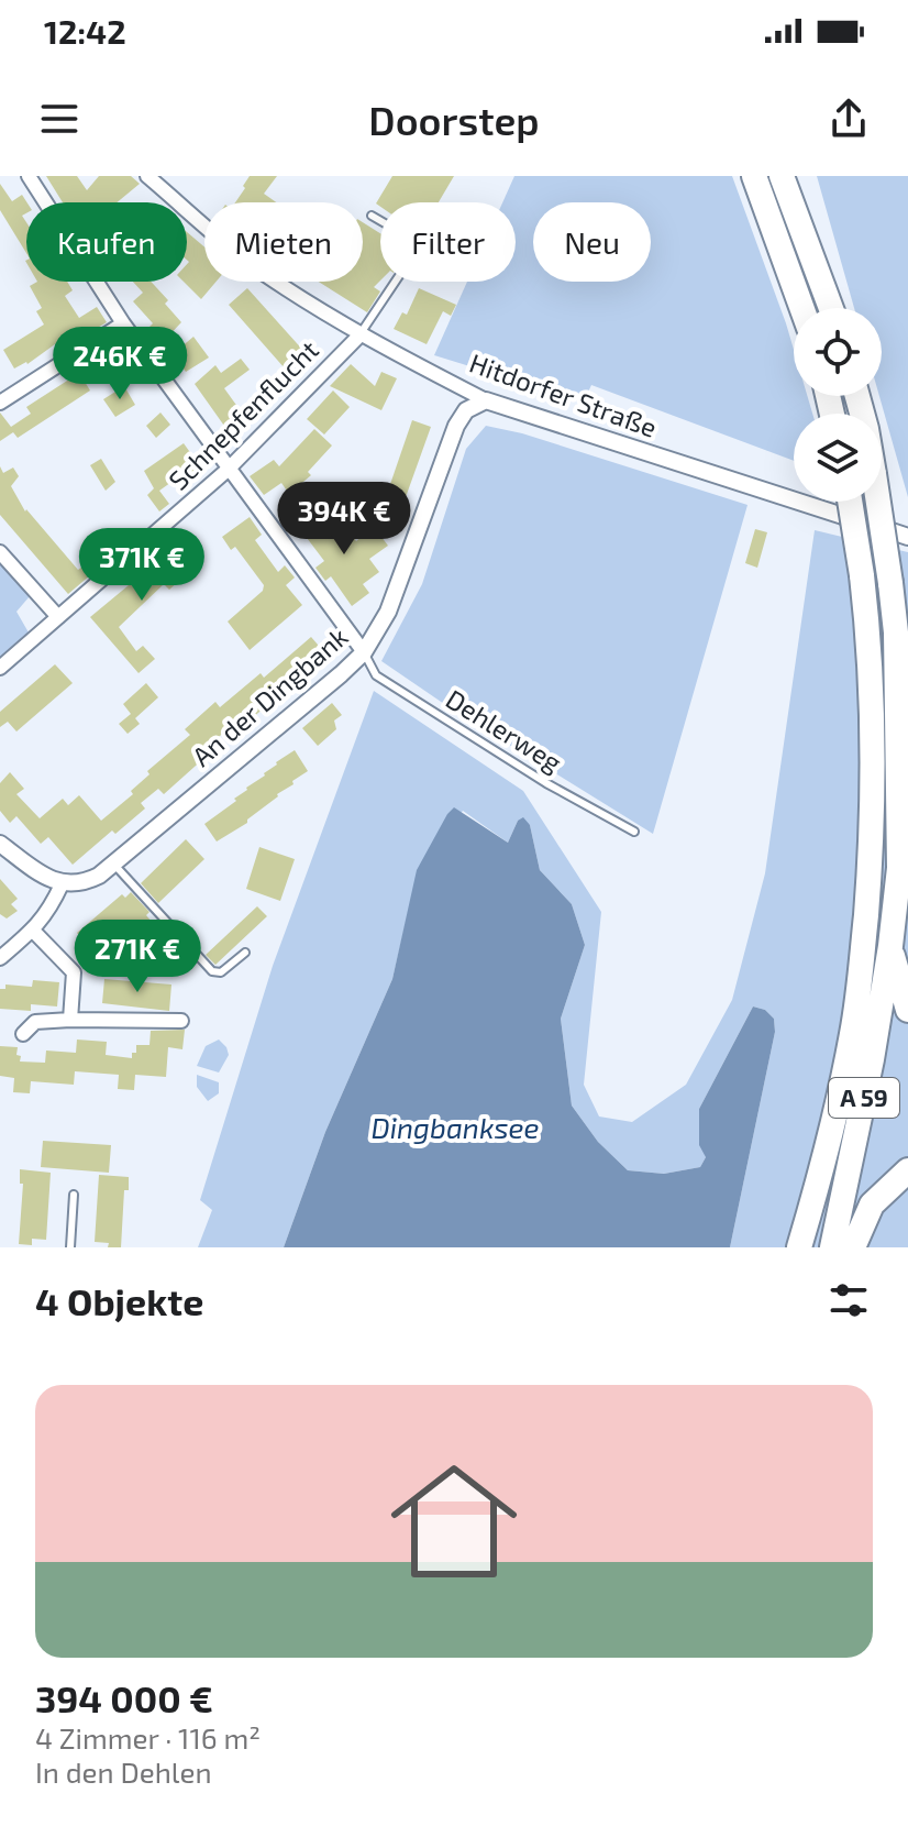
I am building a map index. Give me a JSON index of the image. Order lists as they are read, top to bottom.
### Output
{
  "streets": {
    "highway": ["A 59"],
    "street": ["Hitdorfer Straße", "Schnepfenflucht", "An der Dingbank"],
    "lane": ["Dehlerweg"]
  },
  "crossings": [
    ["Hitdorfer Straße", "Schnepfenflucht"],
    ["Hitdorfer Straße", "An der Dingbank"],
    ["An der Dingbank", "Dehlerweg"]
  ],
  "water": ["Dingbanksee"],
  "page": {
    "status": "12:42",
    "header": "Doorstep",
    "chip": [
      "Kaufen",
      "Mieten",
      "Filter",
      "Neu"
    ],
    "price": [
      "246K €",
      "394K €",
      "371K €",
      "271K €"
    ],
    "heading": "4 Objekte",
    "list": [
      {
        "name": "394 000 €",
        "note": "4 Zimmer · 116 m² · In den Dehlen"
      }
    ]
  }
}
